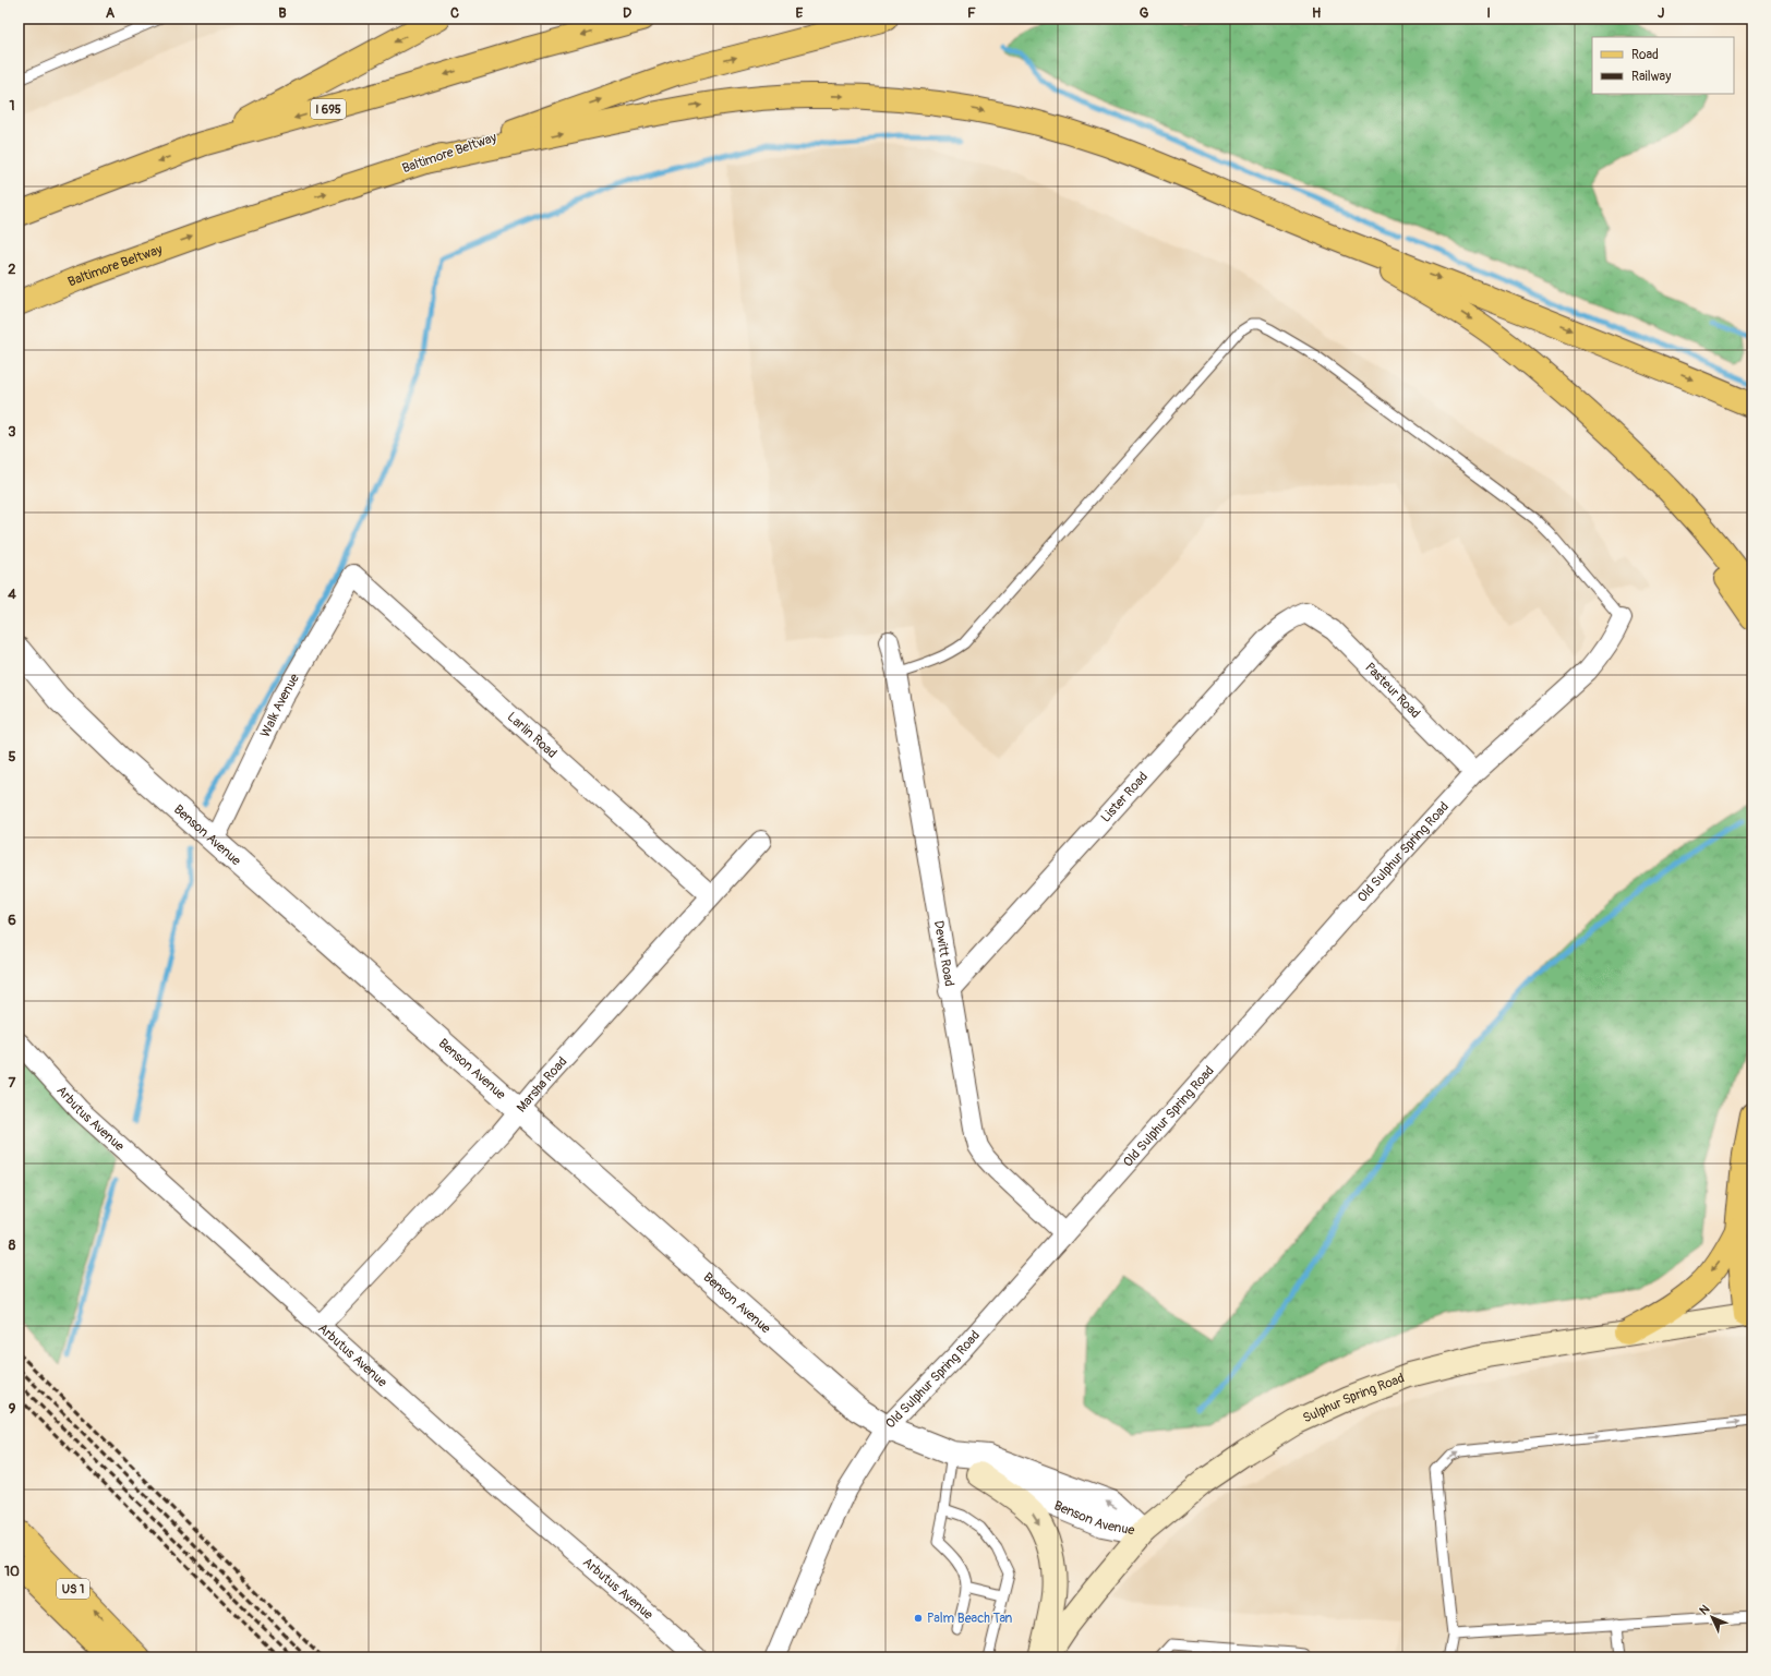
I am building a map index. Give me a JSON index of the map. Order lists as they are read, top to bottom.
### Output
{
  "streets": {
    "main road": [
      "I 695",
      "Baltimore Beltway",
      "Sulphur Spring Road",
      "US 1"
    ],
    "street": [
      "Pasteur Road",
      "Walk Avenue",
      "Larlin Road",
      "Lister Road",
      "Benson Avenue",
      "Old Sulphur Spring Road",
      "Dewitt Road",
      "Marsha Road",
      "Arbutus Avenue"
    ]
  },
  "crossings": [
    ["Pasteur Road", "Lister Road"],
    ["Pasteur Road", "Old Sulphur Spring Road"],
    ["Walk Avenue", "Larlin Road"],
    ["Walk Avenue", "Benson Avenue"],
    ["Larlin Road", "Marsha Road"],
    ["Lister Road", "Dewitt Road"],
    ["Benson Avenue", "Old Sulphur Spring Road"],
    ["Benson Avenue", "Marsha Road"],
    ["Benson Avenue", "Sulphur Spring Road"],
    ["Old Sulphur Spring Road", "Dewitt Road"],
    ["Marsha Road", "Arbutus Avenue"]
  ],
  "places": ["Palm Beach Tan"],
  "legend": ["Road", "Railway"],
  "north": "top left",
  "grid": {
    "columns": [
      "A",
      "B",
      "C",
      "D",
      "E",
      "F",
      "G",
      "H",
      "I",
      "J"
    ],
    "rows": [
      "1",
      "2",
      "3",
      "4",
      "5",
      "6",
      "7",
      "8",
      "9",
      "10"
    ]
  }
}
